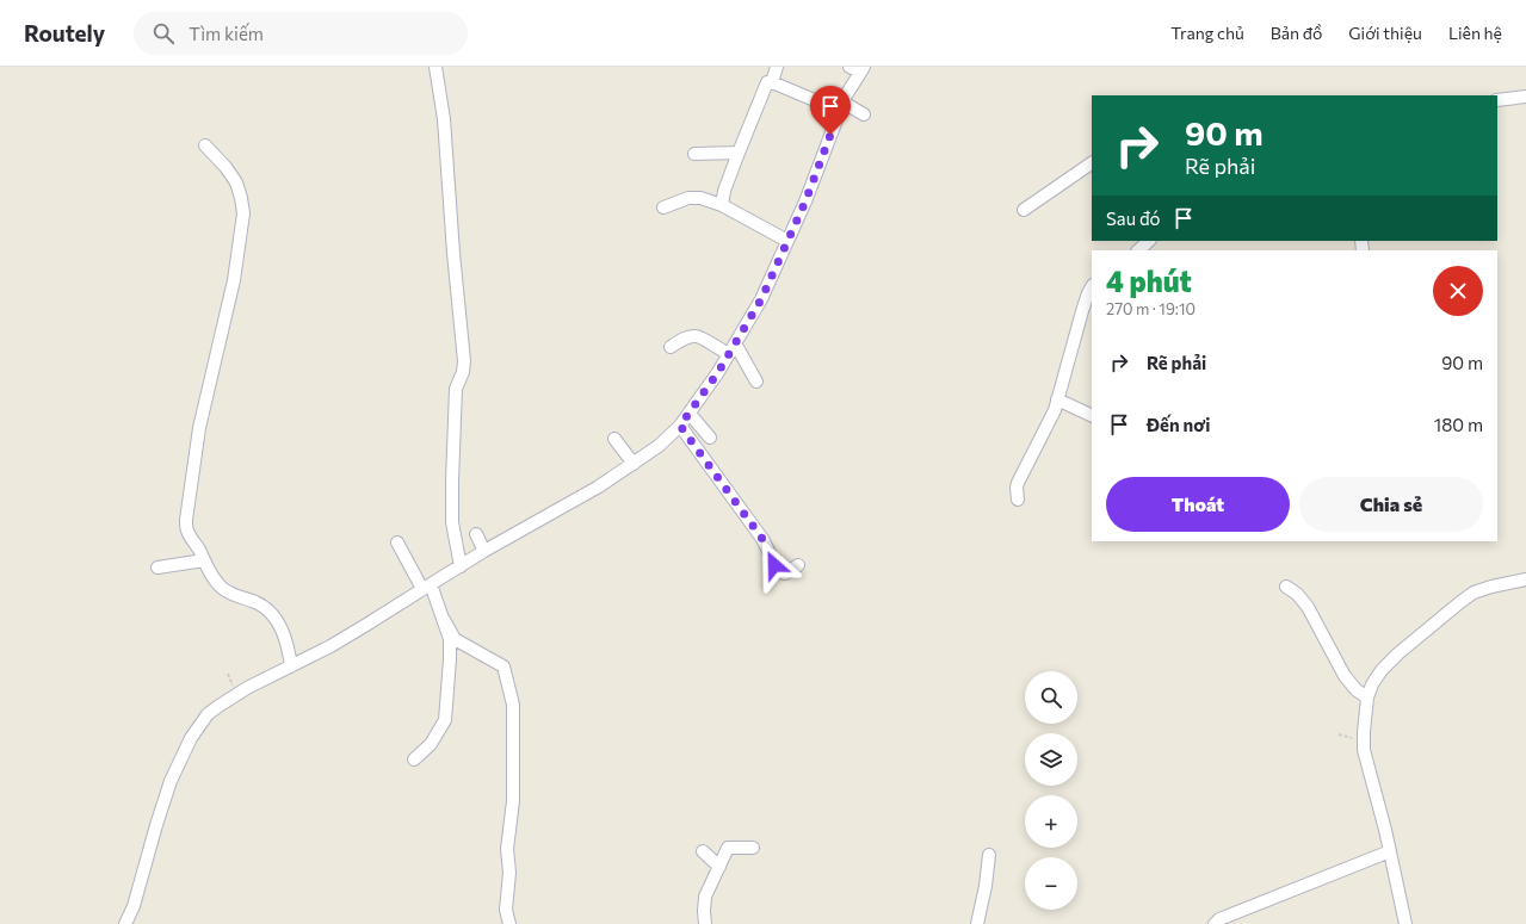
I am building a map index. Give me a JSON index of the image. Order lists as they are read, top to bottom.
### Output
{
  "page": {
    "header": "Routely",
    "search": "Tìm kiếm",
    "nav": [
      "Trang chủ",
      "Bản đồ",
      "Giới thiệu",
      "Liên hệ"
    ],
    "turn": ["90 m", "Rẽ phải"],
    "then": "Sau đó",
    "heading": ["4 phút", "270 m · 19:10"],
    "list": [
      {
        "name": "Rẽ phải",
        "value": "90 m"
      },
      {
        "name": "Đến nơi",
        "value": "180 m"
      }
    ],
    "buttons": ["Thoát", "Chia sẻ"],
    "map_buttons": ["+", "−"]
  }
}
